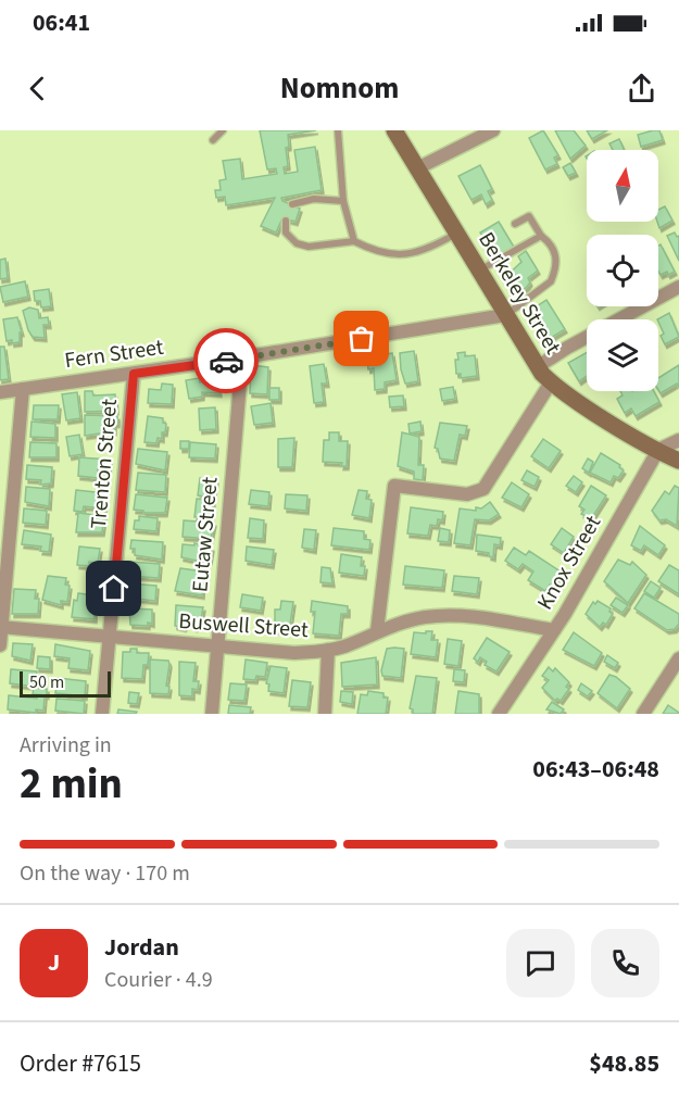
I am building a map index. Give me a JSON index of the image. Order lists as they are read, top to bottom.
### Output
{
  "streets": {
    "street": [
      "Berkeley Street",
      "Fern Street",
      "Trenton Street",
      "Eutaw Street",
      "Knox Street",
      "Buswell Street"
    ]
  },
  "crossings": [
    ["Berkeley Street", "Fern Street"],
    ["Berkeley Street", "Knox Street"],
    ["Fern Street", "Trenton Street"],
    ["Fern Street", "Eutaw Street"],
    ["Trenton Street", "Buswell Street"],
    ["Eutaw Street", "Buswell Street"],
    ["Knox Street", "Buswell Street"]
  ],
  "scale_bar": "50 m",
  "north": "top",
  "page": {
    "status": "06:41",
    "header": "Nomnom",
    "scale": "50 m",
    "heading": ["2 min", "Arriving in", "06:43–06:48"],
    "panel": [
      "Jordan",
      "Courier · 4.9",
      "Order #7615",
      "$48.85"
    ],
    "bar": "On the way · 170 m",
    "round": "J"
  }
}
